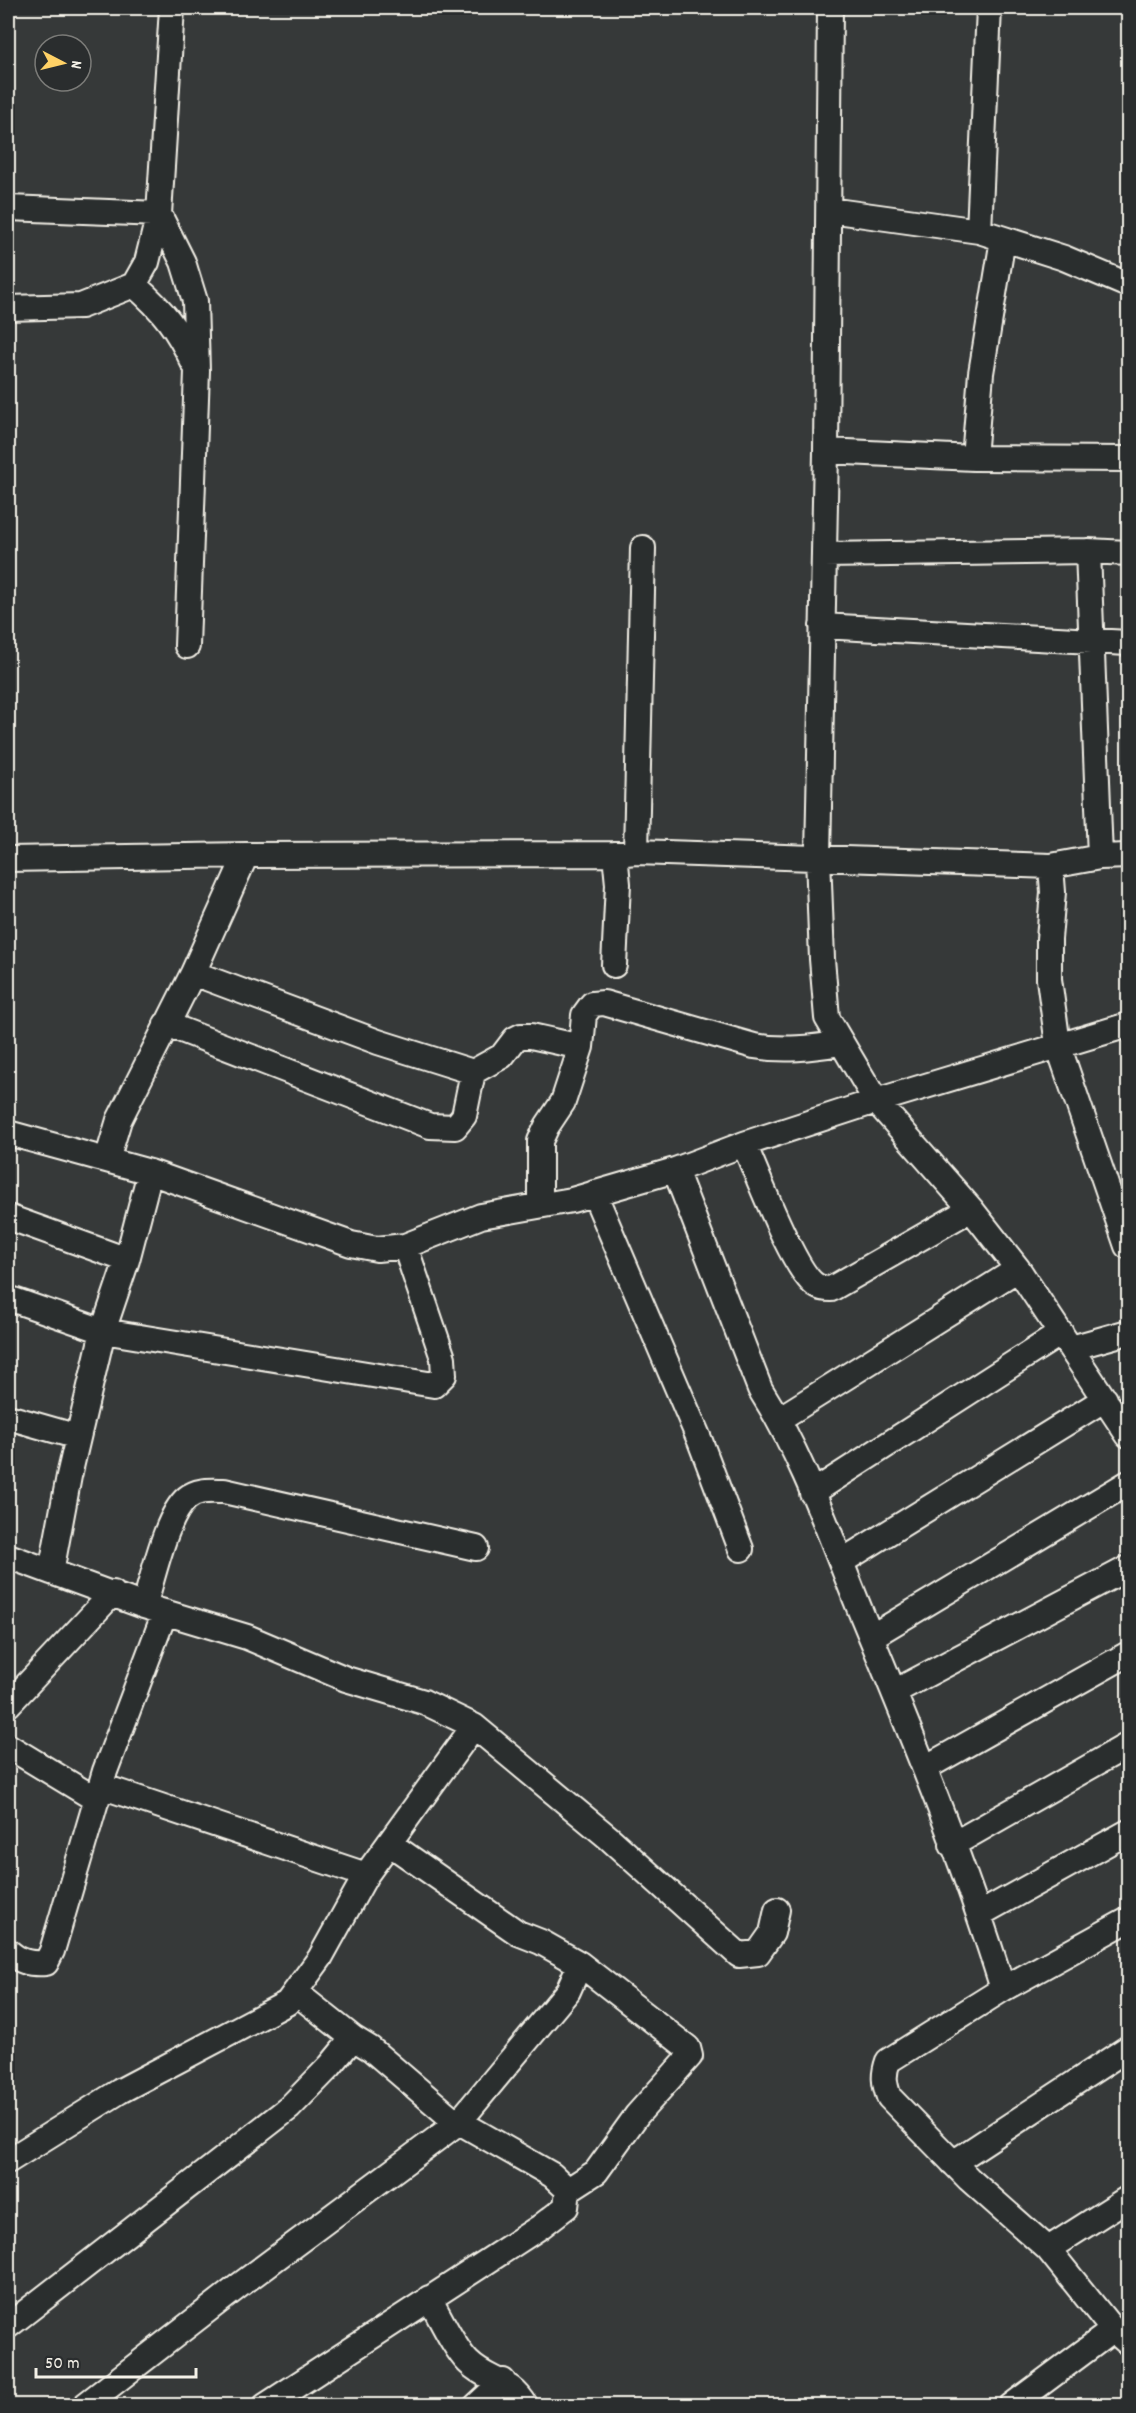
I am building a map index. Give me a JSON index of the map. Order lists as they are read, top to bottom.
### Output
{
  "scale_bar": "50 m",
  "north": "right"
}
